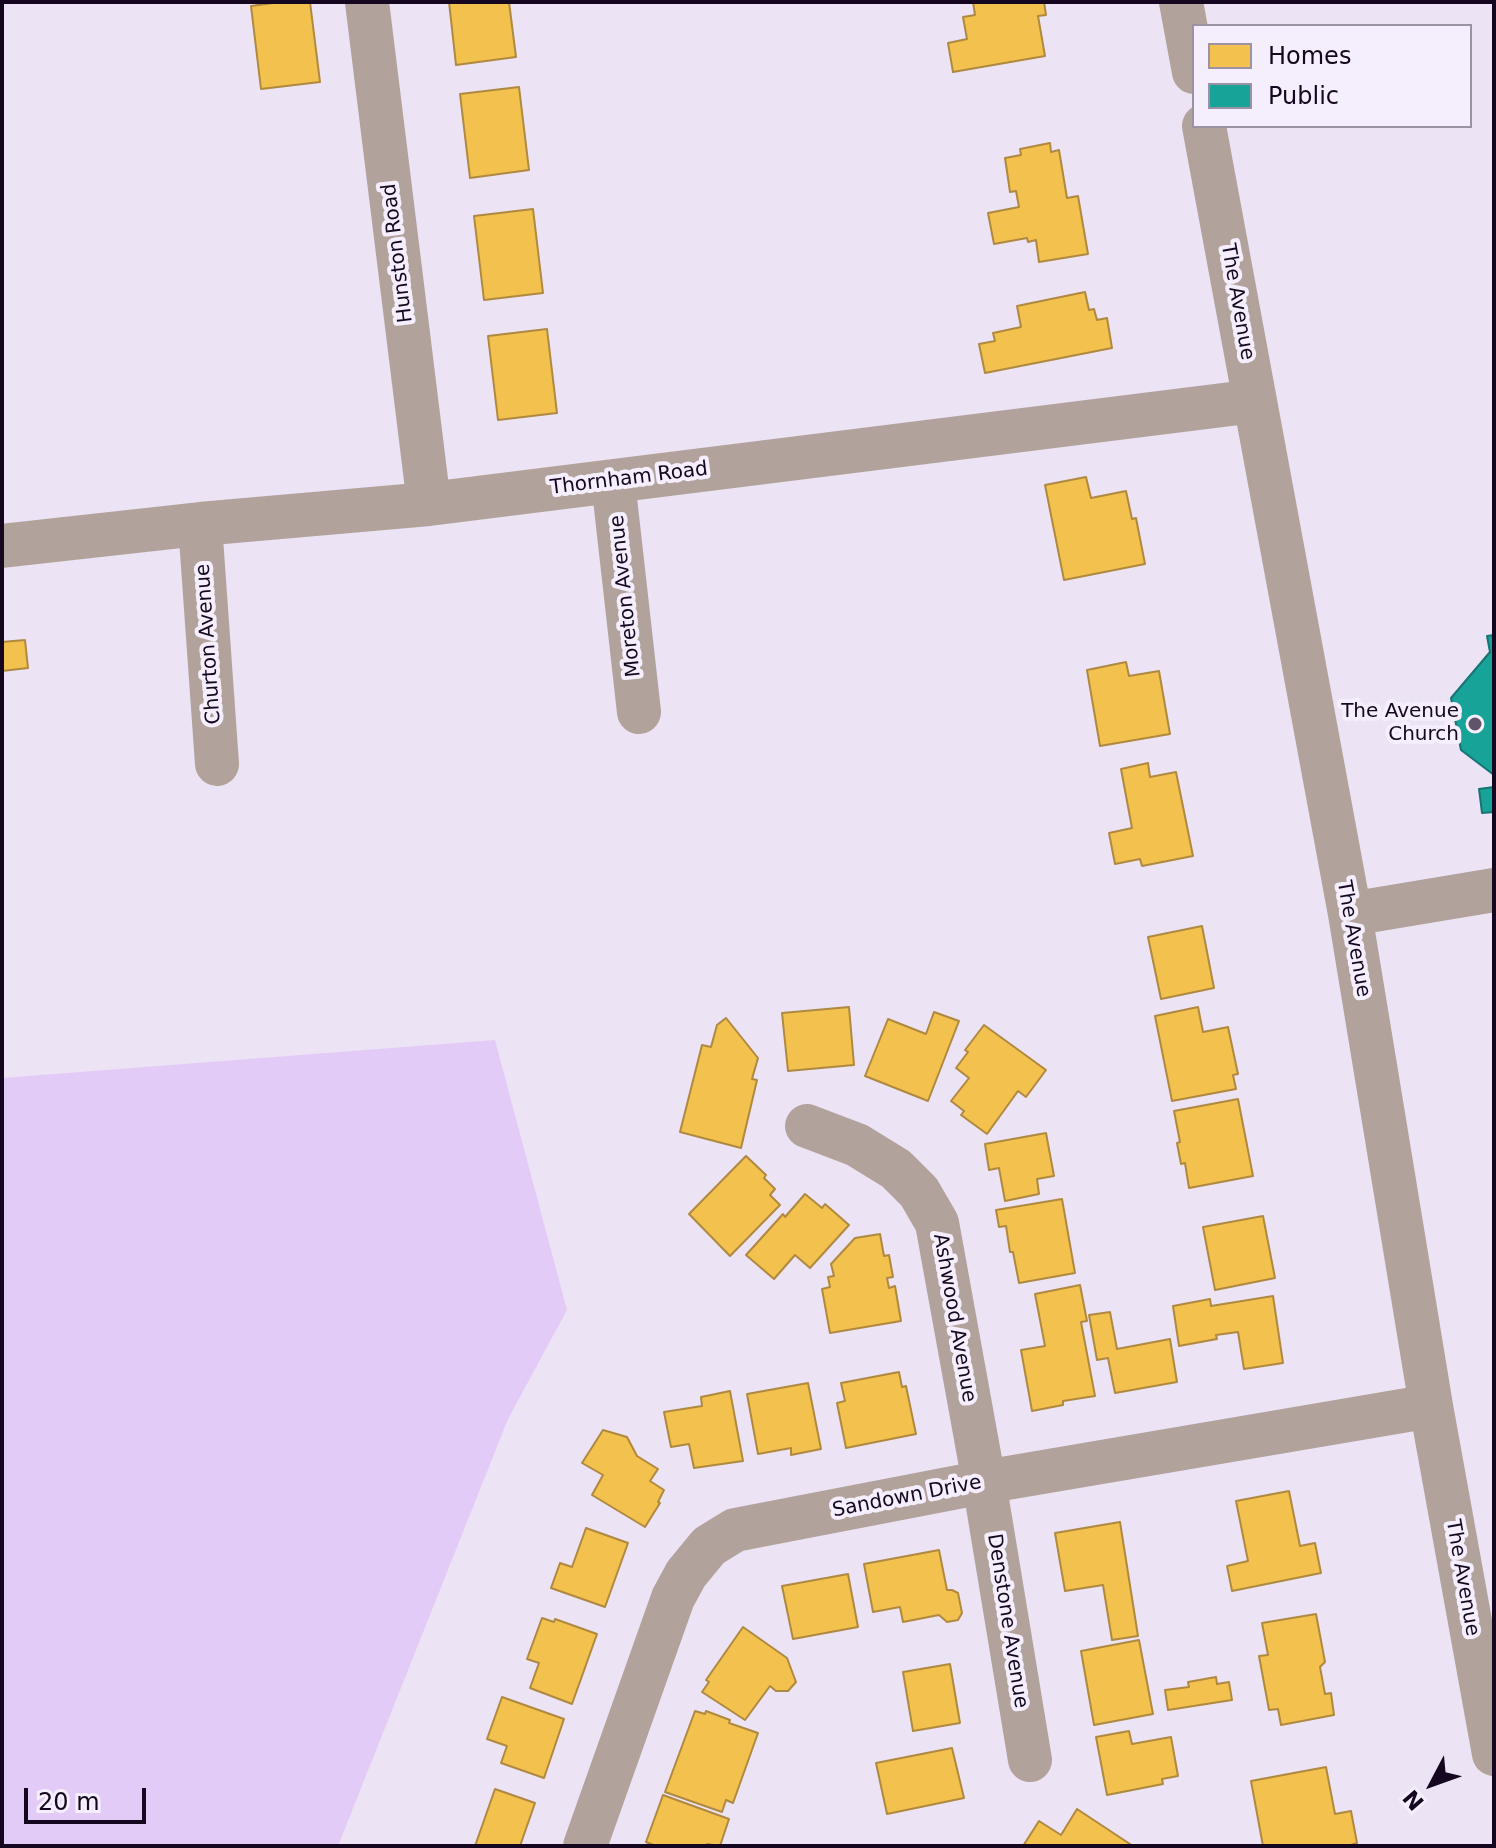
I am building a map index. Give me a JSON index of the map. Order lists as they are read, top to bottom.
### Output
{
  "streets": {
    "street": [
      "Hunston Road",
      "The Avenue",
      "Thornham Road",
      "Moreton Avenue",
      "Churton Avenue",
      "Ashwood Avenue",
      "Sandown Drive",
      "Denstone Avenue"
    ]
  },
  "crossings": [
    ["Hunston Road", "Thornham Road"],
    ["The Avenue", "Thornham Road"],
    ["The Avenue", "Sandown Drive"],
    ["Thornham Road", "Moreton Avenue"],
    ["Thornham Road", "Churton Avenue"],
    ["Ashwood Avenue", "Sandown Drive"],
    ["Ashwood Avenue", "Denstone Avenue"],
    ["Sandown Drive", "Denstone Avenue"]
  ],
  "places": ["The Avenue Church"],
  "legend": ["Homes", "Public"],
  "scale_bar": "20 m",
  "north": "bottom left"
}
